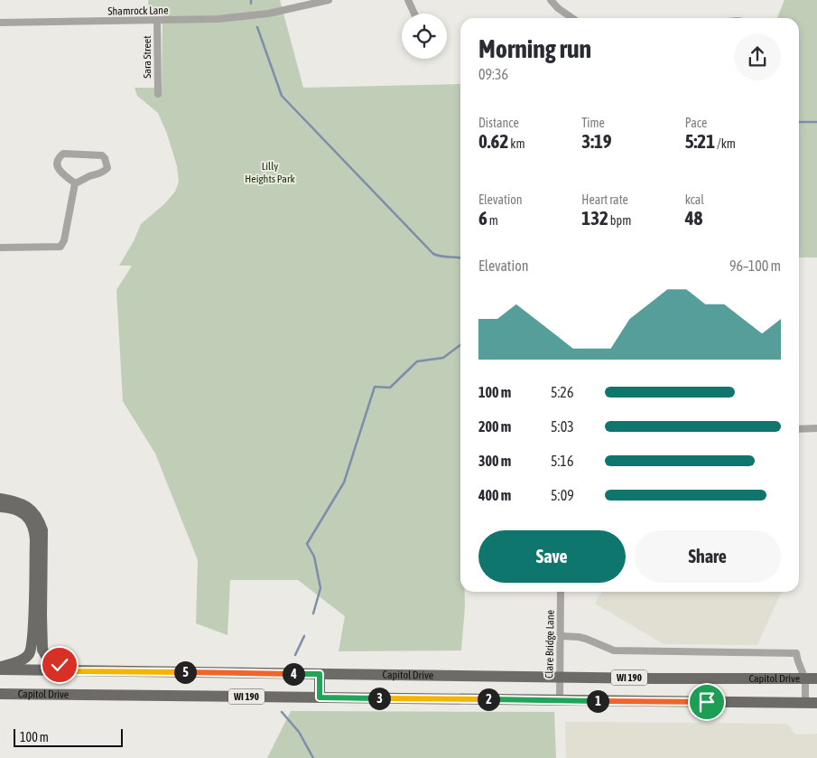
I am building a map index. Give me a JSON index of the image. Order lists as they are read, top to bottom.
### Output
{
  "streets": {
    "main road": ["Capitol Drive", "WI 190"],
    "street": ["Shamrock Lane", "Sara Street", "Clare Bridge Lane"]
  },
  "crossings": [
    ["Shamrock Lane", "Sara Street"],
    ["Clare Bridge Lane", "Capitol Drive"]
  ],
  "parks": ["Lilly Heights Park"],
  "scale_bar": "100 m",
  "page": {
    "heading": ["Morning run", "09:36"],
    "stats": [
      ["Distance", "0.62 km"],
      ["Time", "3:19"],
      ["Pace", "5:21 /km"],
      ["Elevation", "6 m"],
      ["Heart rate", "132 bpm"],
      ["kcal", "48"]
    ],
    "chart": ["Elevation", "96–100 m"],
    "list": [
      {
        "name": "100 m",
        "note": "5:26"
      },
      {
        "name": "200 m",
        "note": "5:03"
      },
      {
        "name": "300 m",
        "note": "5:16"
      },
      {
        "name": "400 m",
        "note": "5:09"
      }
    ],
    "buttons": ["Save", "Share"],
    "pins": [
      "5",
      "4",
      "3",
      "2",
      "1"
    ],
    "scale": "100 m"
  }
}
